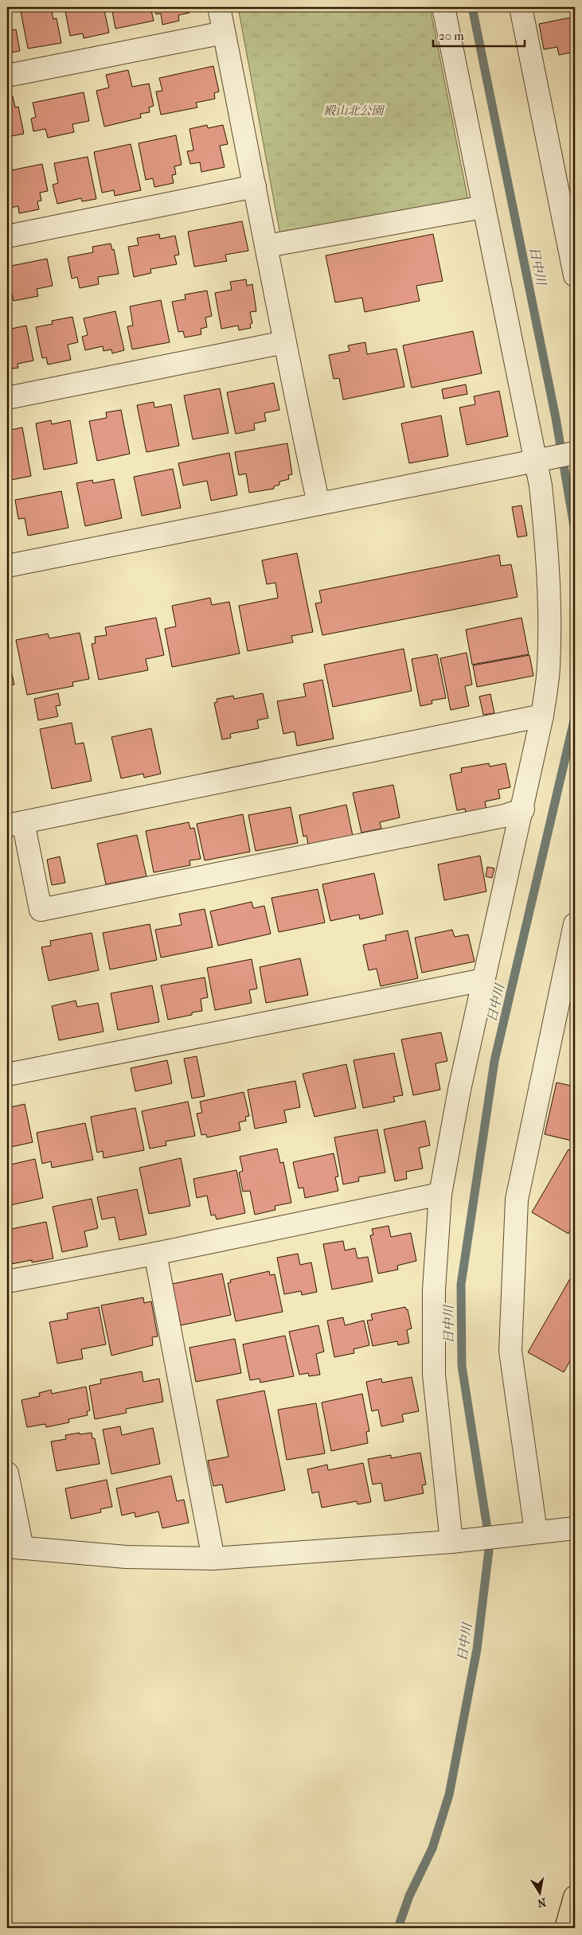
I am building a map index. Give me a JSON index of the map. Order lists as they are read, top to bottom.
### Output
{
  "water": ["日中川"],
  "parks": ["殿山北公園"],
  "scale_bar": "20 m",
  "north": "bottom"
}
